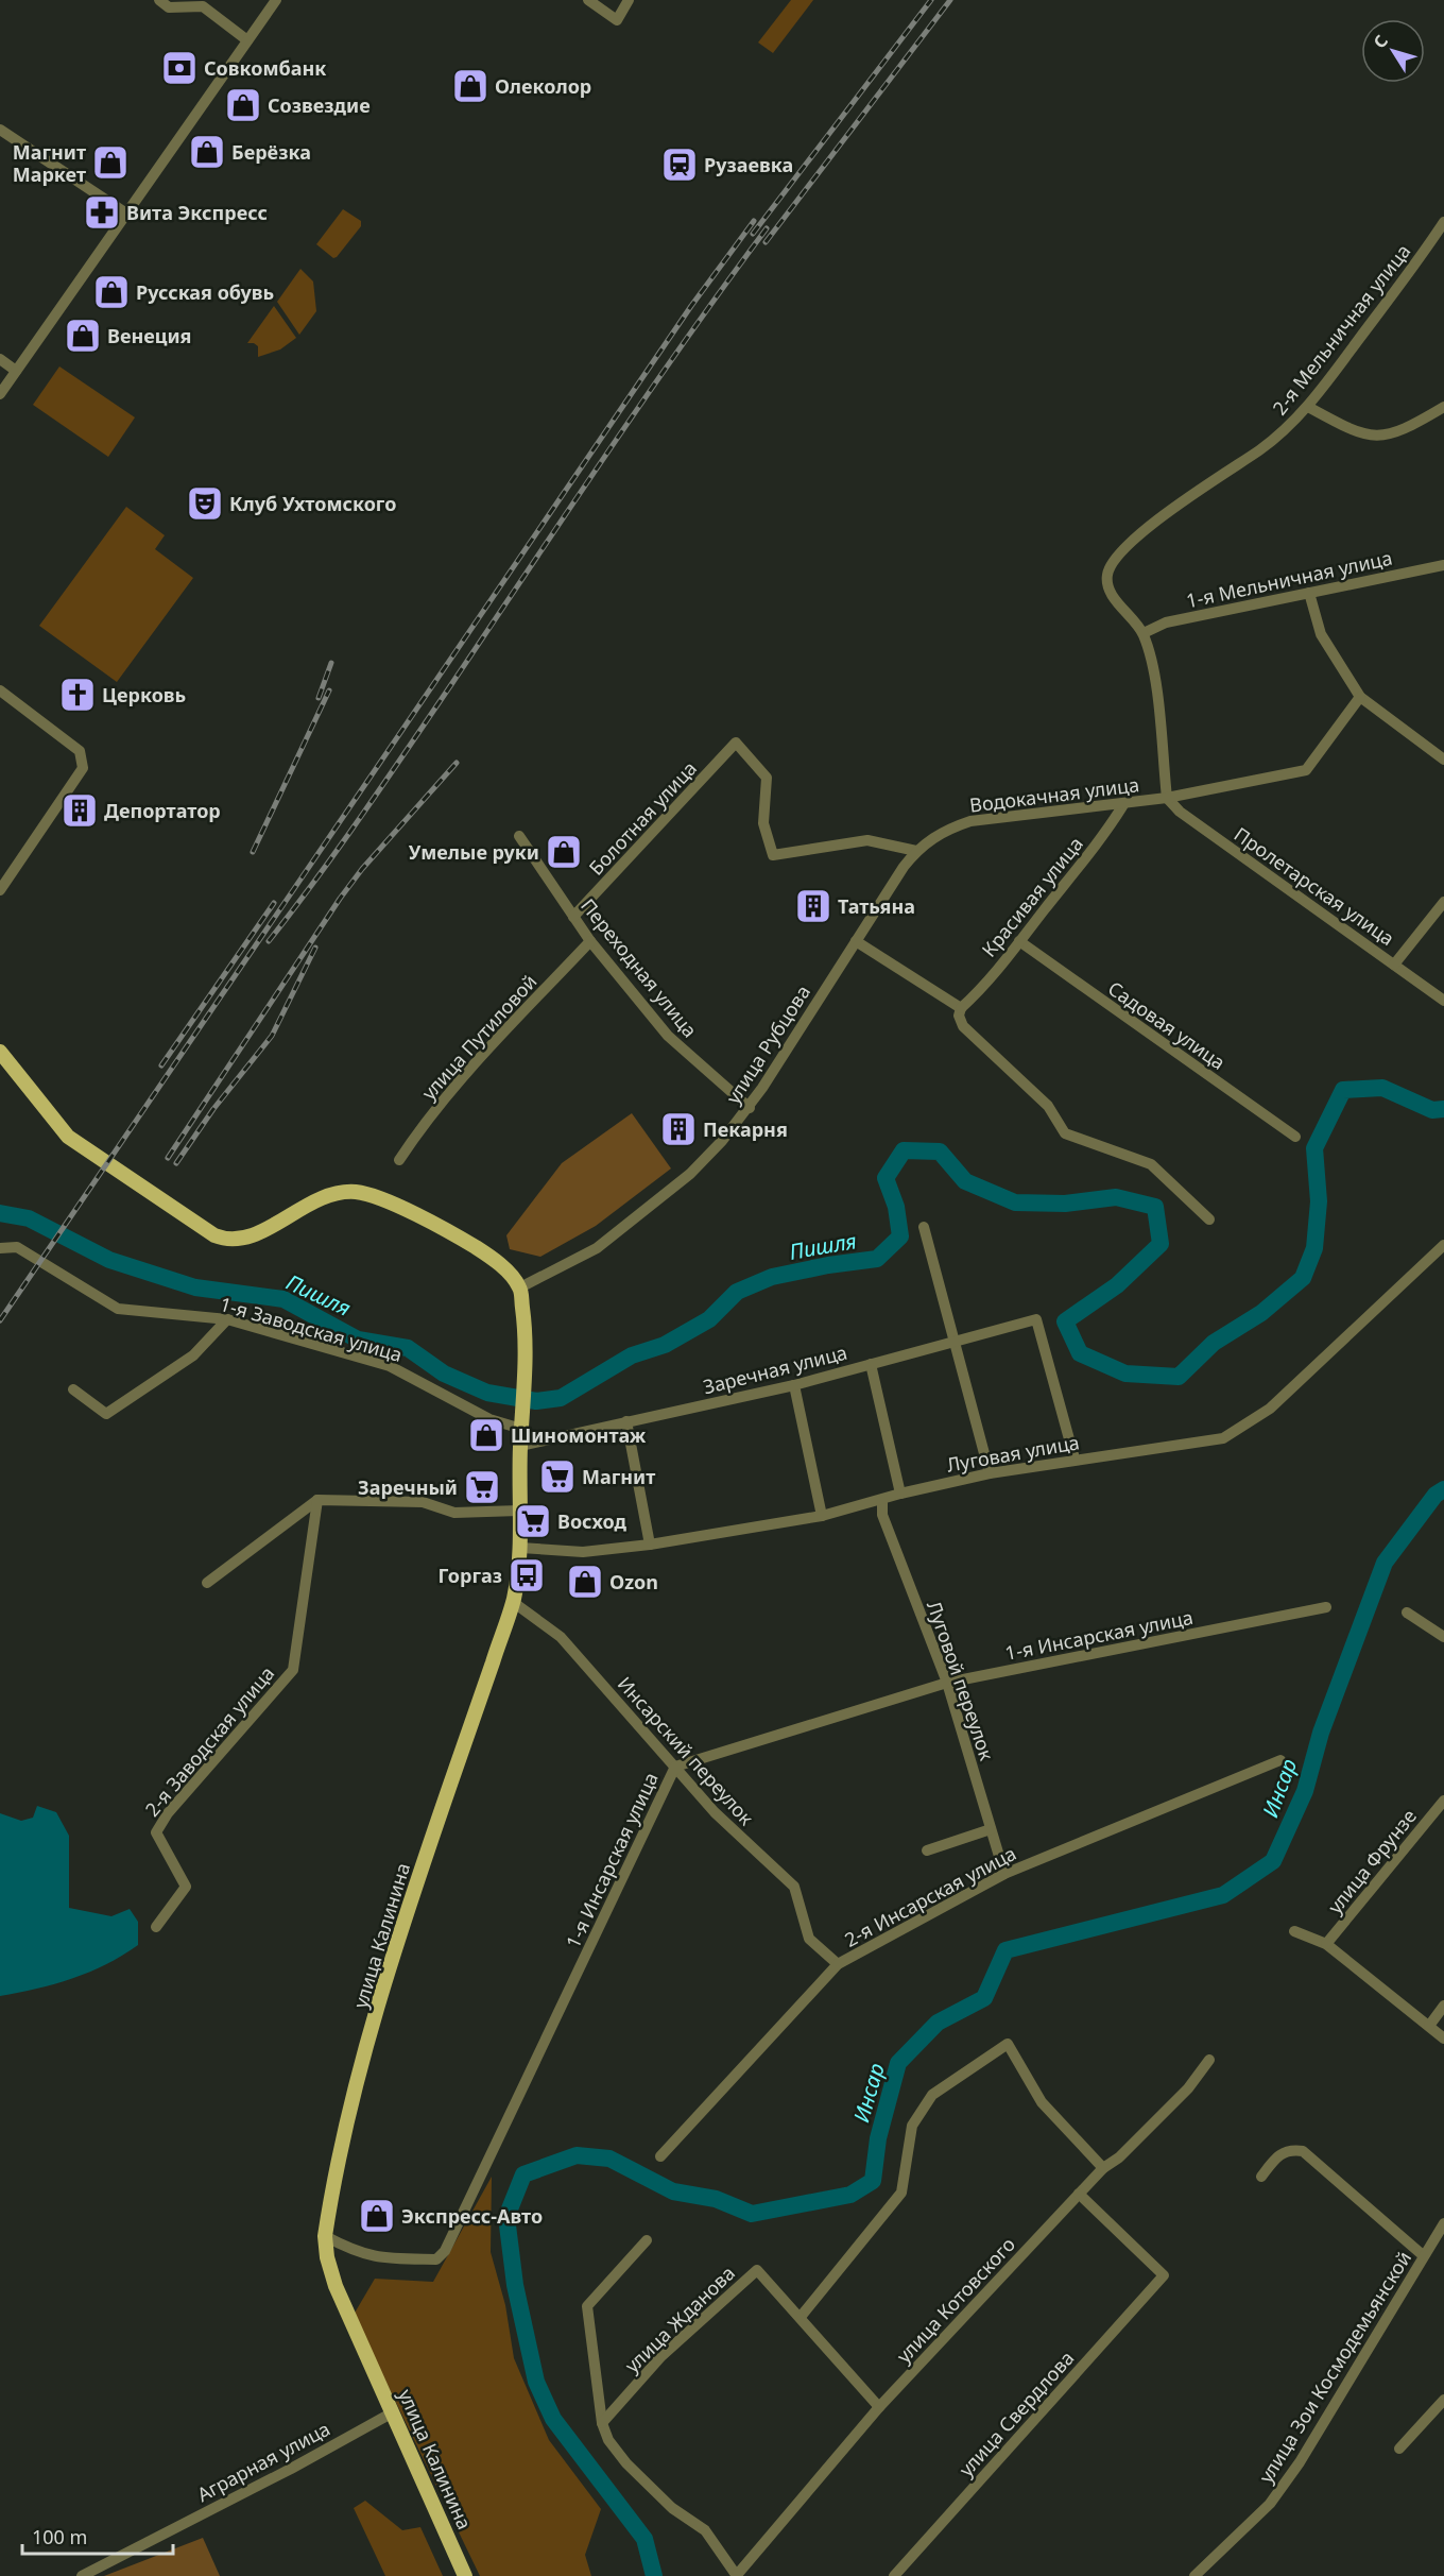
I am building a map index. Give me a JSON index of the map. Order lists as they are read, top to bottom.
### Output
{
  "streets": {
    "main road": ["улица Калинина"],
    "street": [
      "2-я Мельничная улица",
      "1-я Мельничная улица",
      "Водокачная улица",
      "Болотная улица",
      "Пролетарская улица",
      "Красивая улица",
      "Переходная улица",
      "Садовая улица",
      "улица Путиловой",
      "улица Рубцова",
      "1-я Заводская улица",
      "Заречная улица",
      "Луговая улица",
      "1-я Инсарская улица",
      "Луговой переулок",
      "2-я Заводская улица",
      "Инсарский переулок",
      "улица Фрунзе",
      "2-я Инсарская улица",
      "улица Котовского",
      "улица Жданова",
      "улица Зои Космодемьянской",
      "улица Свердлова",
      "Аграрная улица"
    ]
  },
  "crossings": [
    ["2-я Мельничная улица", "1-я Мельничная улица"],
    ["Водокачная улица", "Болотная улица"],
    ["Водокачная улица", "Пролетарская улица"],
    ["Водокачная улица", "Красивая улица"],
    ["Водокачная улица", "улица Рубцова"],
    ["Болотная улица", "Переходная улица"],
    ["Болотная улица", "улица Рубцова"],
    ["Красивая улица", "Садовая улица"],
    ["Переходная улица", "улица Путиловой"],
    ["Переходная улица", "улица Рубцова"],
    ["улица Рубцова", "улица Калинина"],
    ["1-я Заводская улица", "улица Калинина"],
    ["Заречная улица", "Луговая улица"],
    ["Заречная улица", "улица Калинина"],
    ["Луговая улица", "Луговой переулок"],
    ["Луговая улица", "улица Калинина"],
    ["1-я Инсарская улица", "Луговой переулок"],
    ["1-я Инсарская улица", "Инсарский переулок"],
    ["1-я Инсарская улица", "улица Калинина"],
    ["Луговой переулок", "2-я Инсарская улица"],
    ["Инсарский переулок", "2-я Инсарская улица"],
    ["Инсарский переулок", "улица Калинина"],
    ["улица Калинина", "Аграрная улица"],
    ["улица Котовского", "улица Свердлова"]
  ],
  "water": ["Пишля", "Инсар"],
  "places": {
    "bank": ["Совкомбанк"],
    "shop": [
      "Олеколор",
      "Созвездие",
      "Берёзка",
      "Магнит Маркет",
      "Русская обувь",
      "Венеция",
      "Умелые руки",
      "Шиномонтаж",
      "Ozon",
      "Экспресс-Авто"
    ],
    "station": ["Рузаевка"],
    "pharmacy": ["Вита Экспресс"],
    "theatre": ["Клуб Ухтомского"],
    "church": ["Церковь"],
    "building": ["Депортатор", "Татьяна", "Пекарня"],
    "supermarket": ["Магнит", "Заречный", "Восход"],
    "bus stop": ["Горгаз"]
  },
  "scale_bar": "100 m",
  "north": "top left"
}
